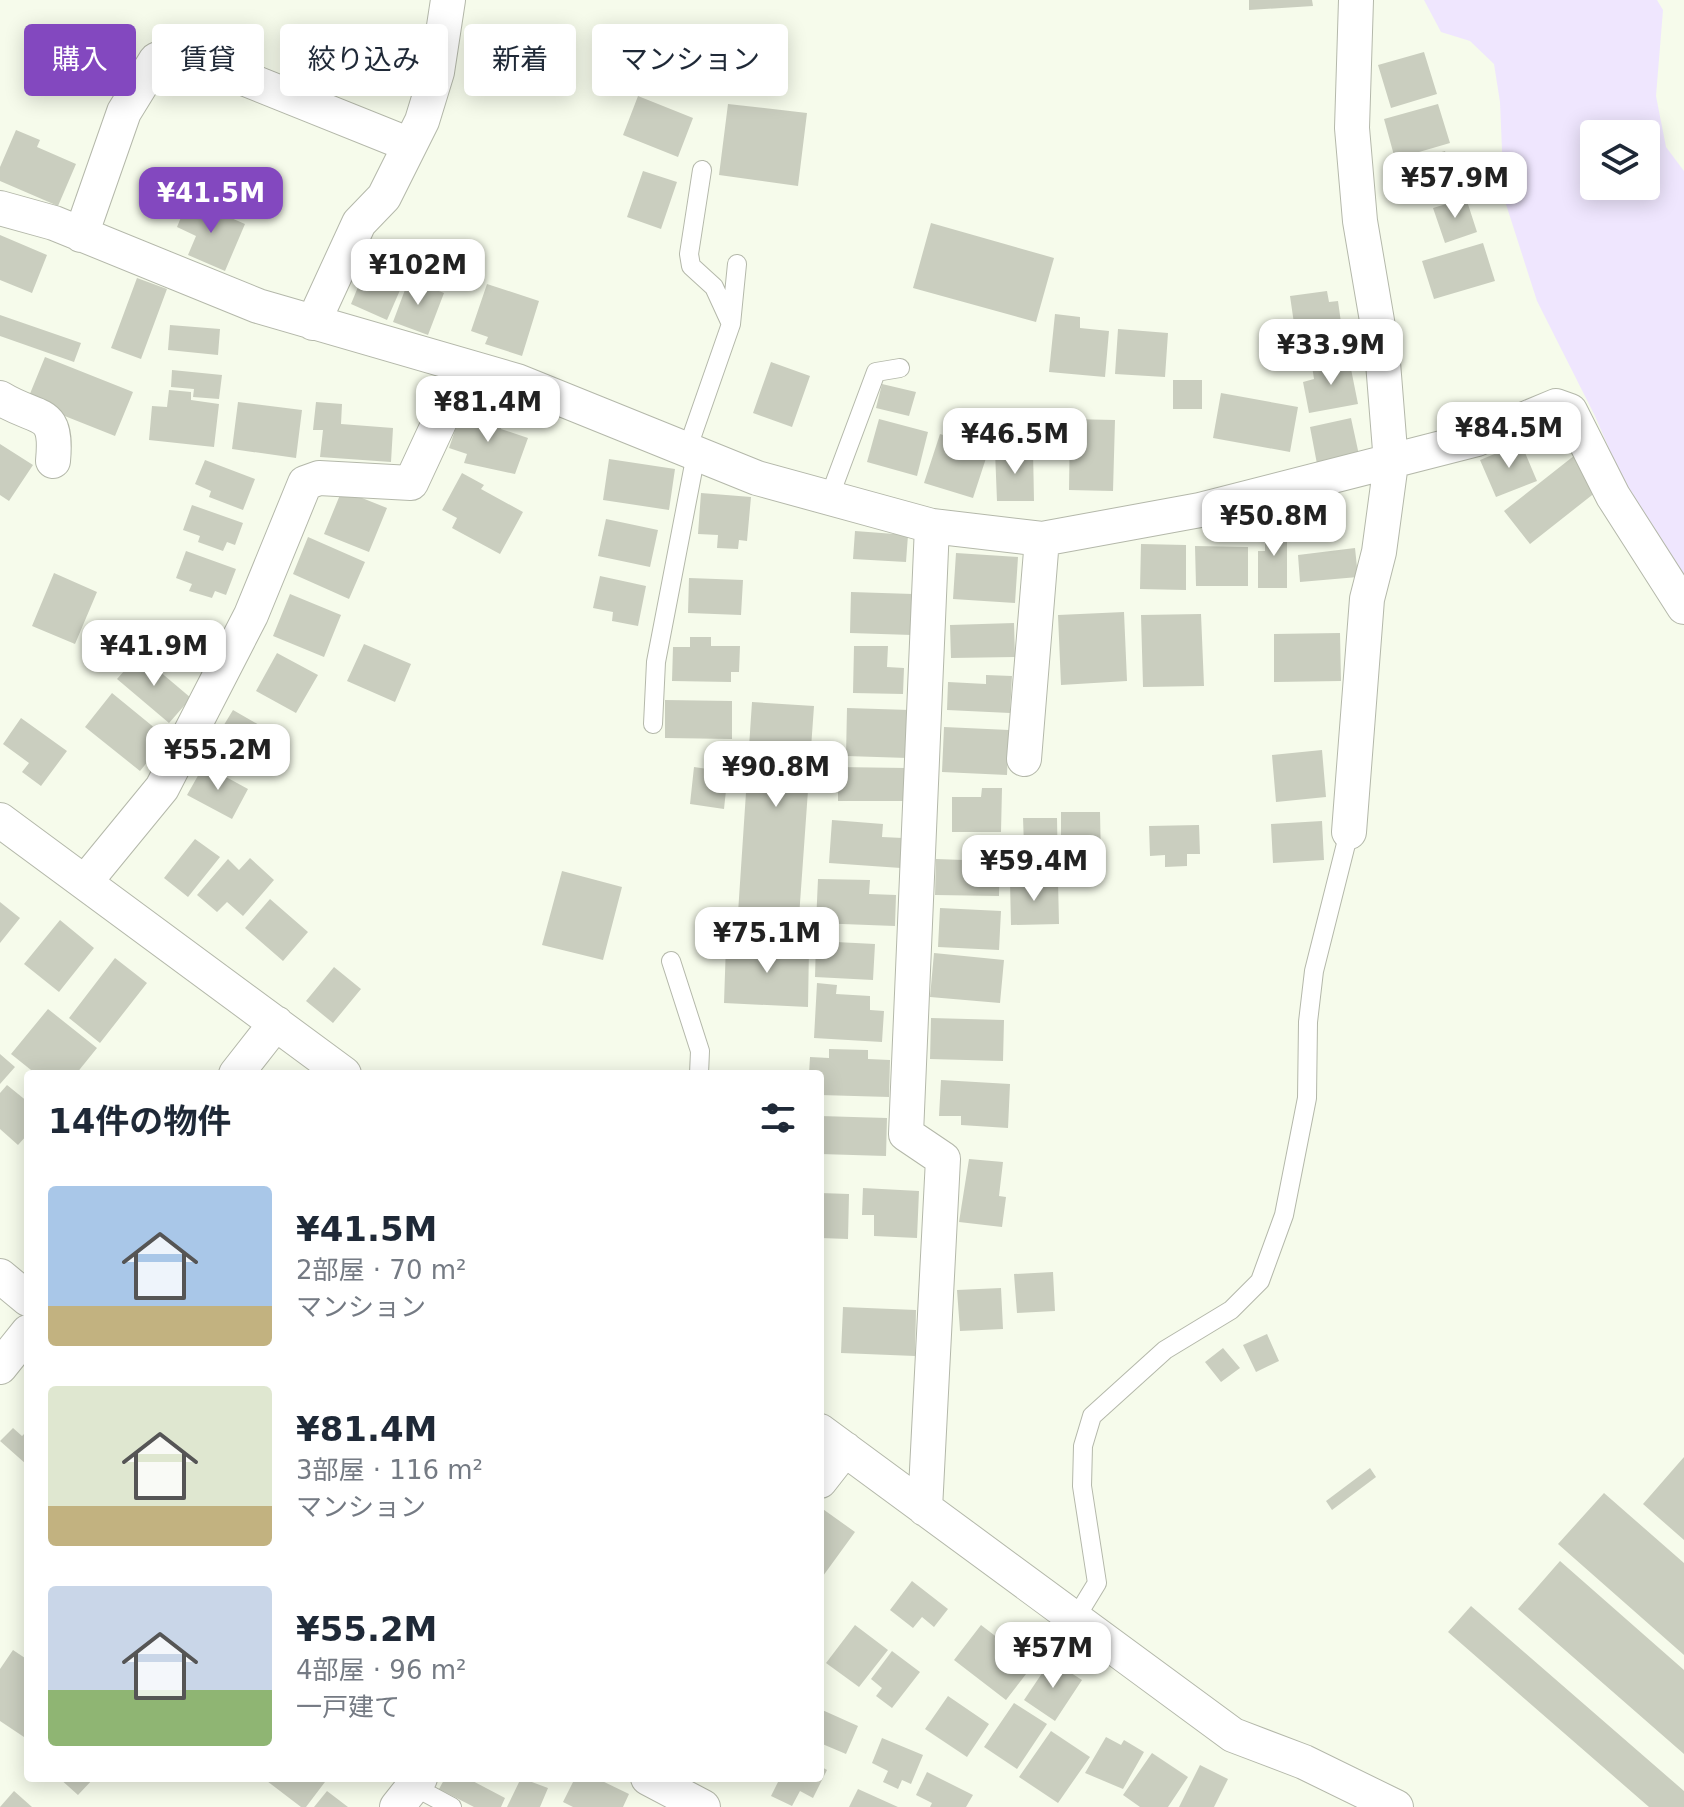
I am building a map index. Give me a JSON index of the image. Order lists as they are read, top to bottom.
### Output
{
  "page": {
    "chip": [
      "購入",
      "賃貸",
      "絞り込み",
      "新着",
      "マンション"
    ],
    "price": [
      "¥57.9M",
      "¥41.5M",
      "¥102M",
      "¥33.9M",
      "¥81.4M",
      "¥84.5M",
      "¥46.5M",
      "¥50.8M",
      "¥41.9M",
      "¥55.2M",
      "¥90.8M",
      "¥59.4M",
      "¥75.1M",
      "¥57M"
    ],
    "heading": "14件の物件",
    "list": [
      {
        "name": "¥41.5M",
        "note": "2部屋 · 70 m² · マンション"
      },
      {
        "name": "¥81.4M",
        "note": "3部屋 · 116 m² · マンション"
      },
      {
        "name": "¥55.2M",
        "note": "4部屋 · 96 m² · 一戸建て"
      }
    ]
  }
}
